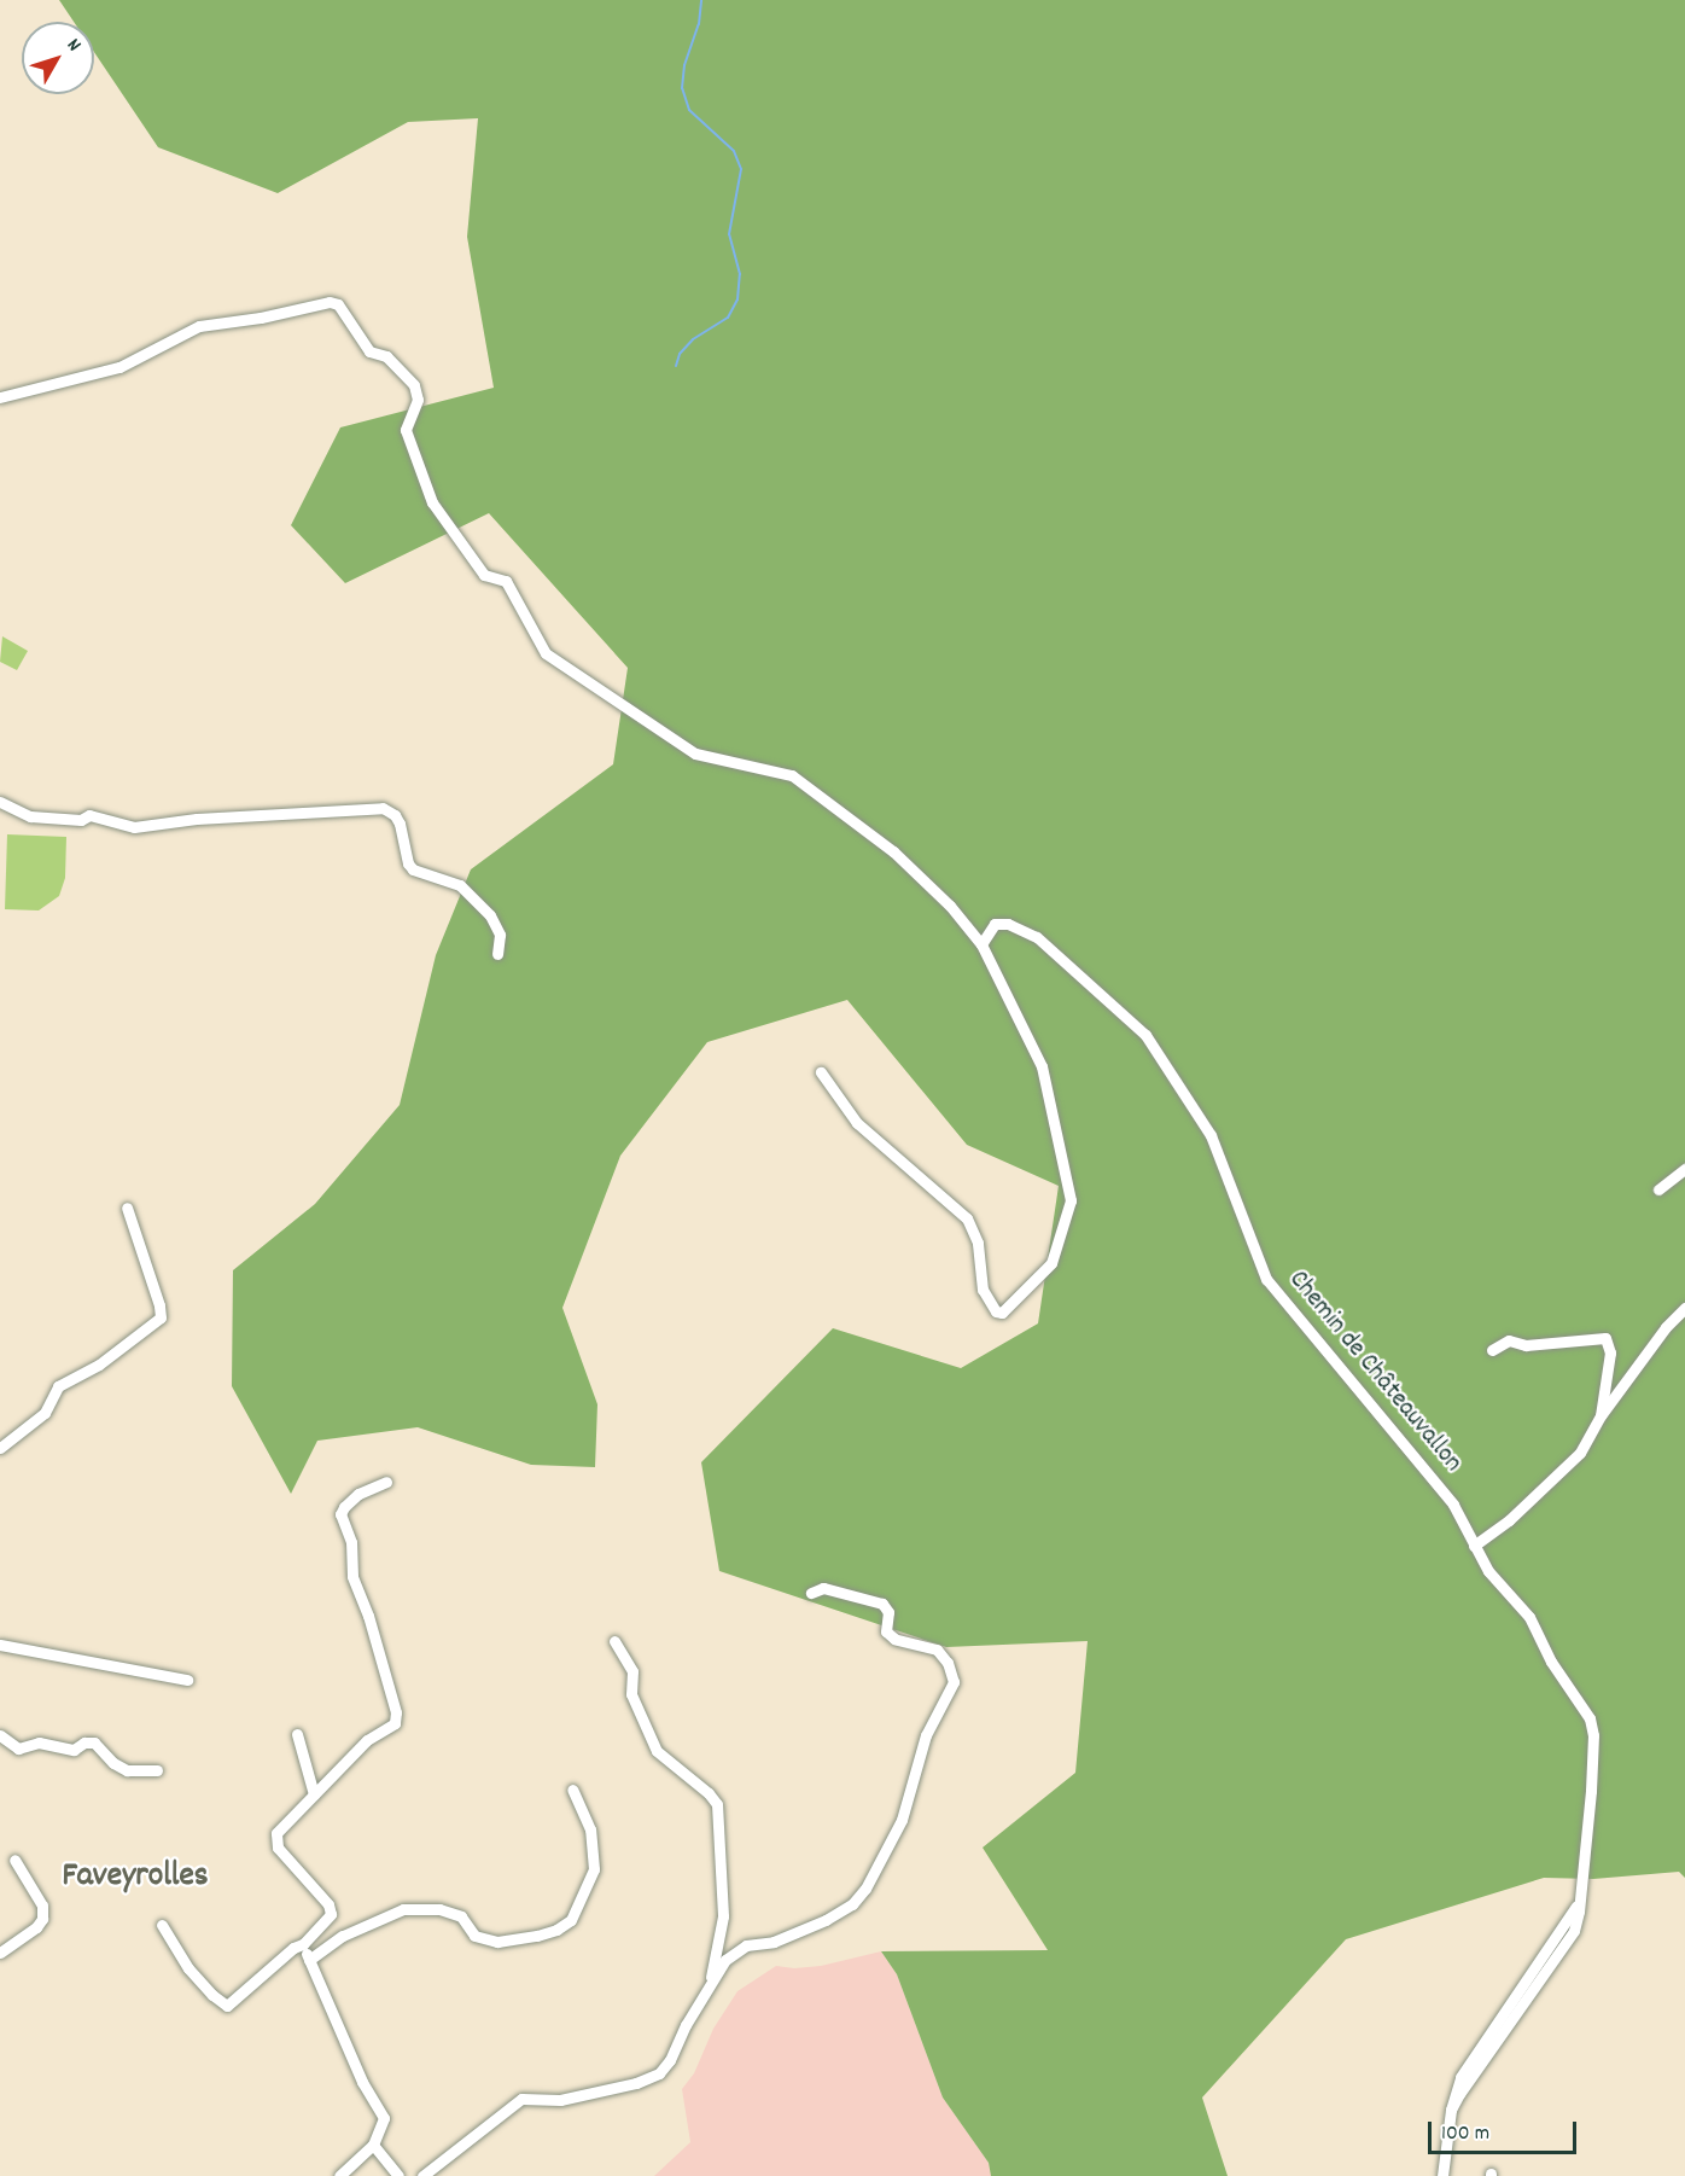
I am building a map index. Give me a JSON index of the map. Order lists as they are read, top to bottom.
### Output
{
  "streets": {
    "street": ["Chemin de Châteauvallon"]
  },
  "districts": ["Faveyrolles"],
  "scale_bar": "100 m",
  "north": "top right"
}
